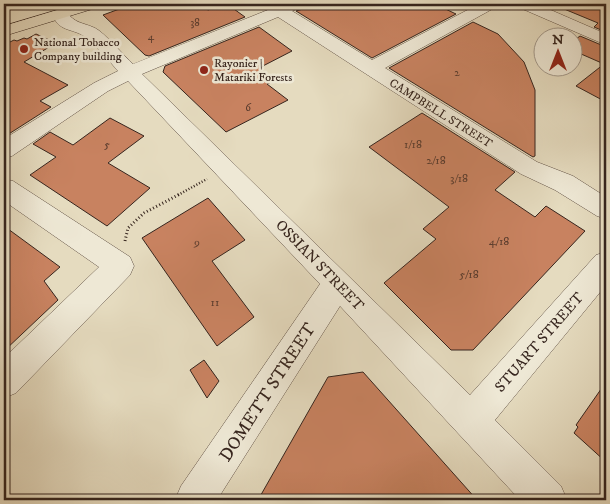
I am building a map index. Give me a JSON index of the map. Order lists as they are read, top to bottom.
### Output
{
  "streets": {
    "street": [
      "CAMPBELL STREET",
      "OSSIAN STREET",
      "STUART STREET",
      "DOMETT STREET"
    ]
  },
  "crossings": [
    ["OSSIAN STREET", "STUART STREET"],
    ["OSSIAN STREET", "DOMETT STREET"]
  ],
  "places": ["National Tobacco Company building", "Rayonier | Matariki Forests"],
  "house_numbers": [
    "38",
    "4",
    "2",
    "6",
    "5",
    "1/18",
    "2/18",
    "3/18",
    "4/18",
    "9",
    "5/18",
    "11"
  ],
  "north": "top"
}
